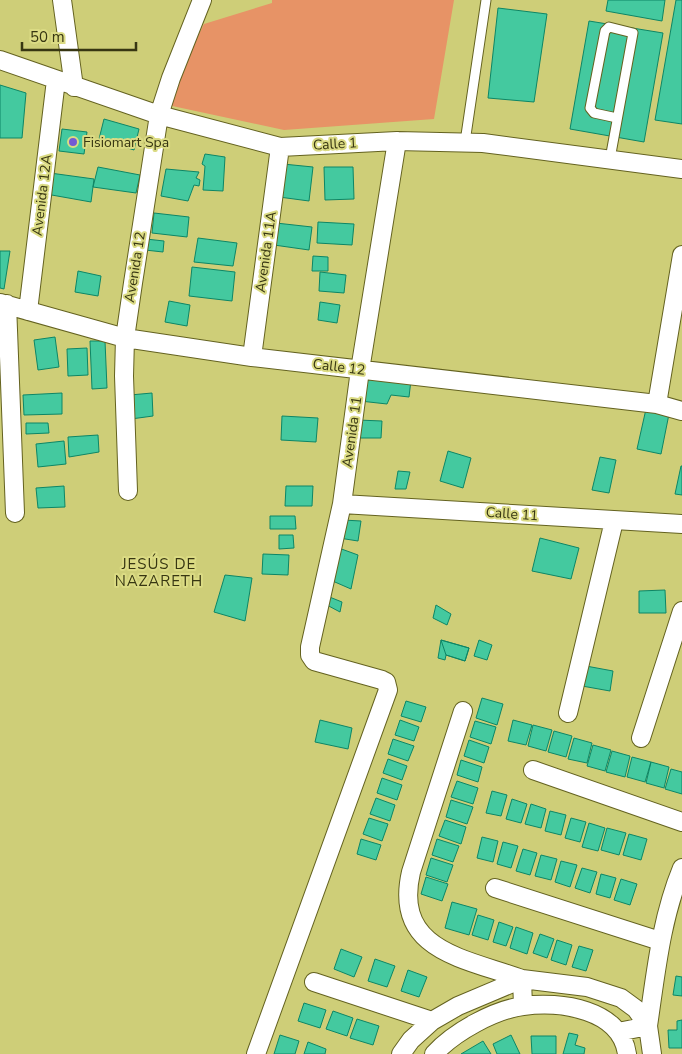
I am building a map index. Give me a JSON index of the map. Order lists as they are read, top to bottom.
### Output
{
  "streets": {
    "street": [
      "Calle 1",
      "Avenida 12A",
      "Avenida 11A",
      "Avenida 12",
      "Calle 12",
      "Avenida 11",
      "Calle 11"
    ]
  },
  "crossings": [
    ["Calle 1", "Avenida 12A"],
    ["Calle 1", "Avenida 11A"],
    ["Calle 1", "Avenida 12"],
    ["Calle 1", "Avenida 11"],
    ["Avenida 12A", "Calle 12"],
    ["Avenida 11A", "Calle 12"],
    ["Avenida 12", "Calle 12"],
    ["Calle 12", "Avenida 11"],
    ["Avenida 11", "Calle 11"]
  ],
  "districts": ["JESÚS DE NAZARETH"],
  "places": ["Fisiomart Spa"],
  "scale_bar": "50 m"
}
